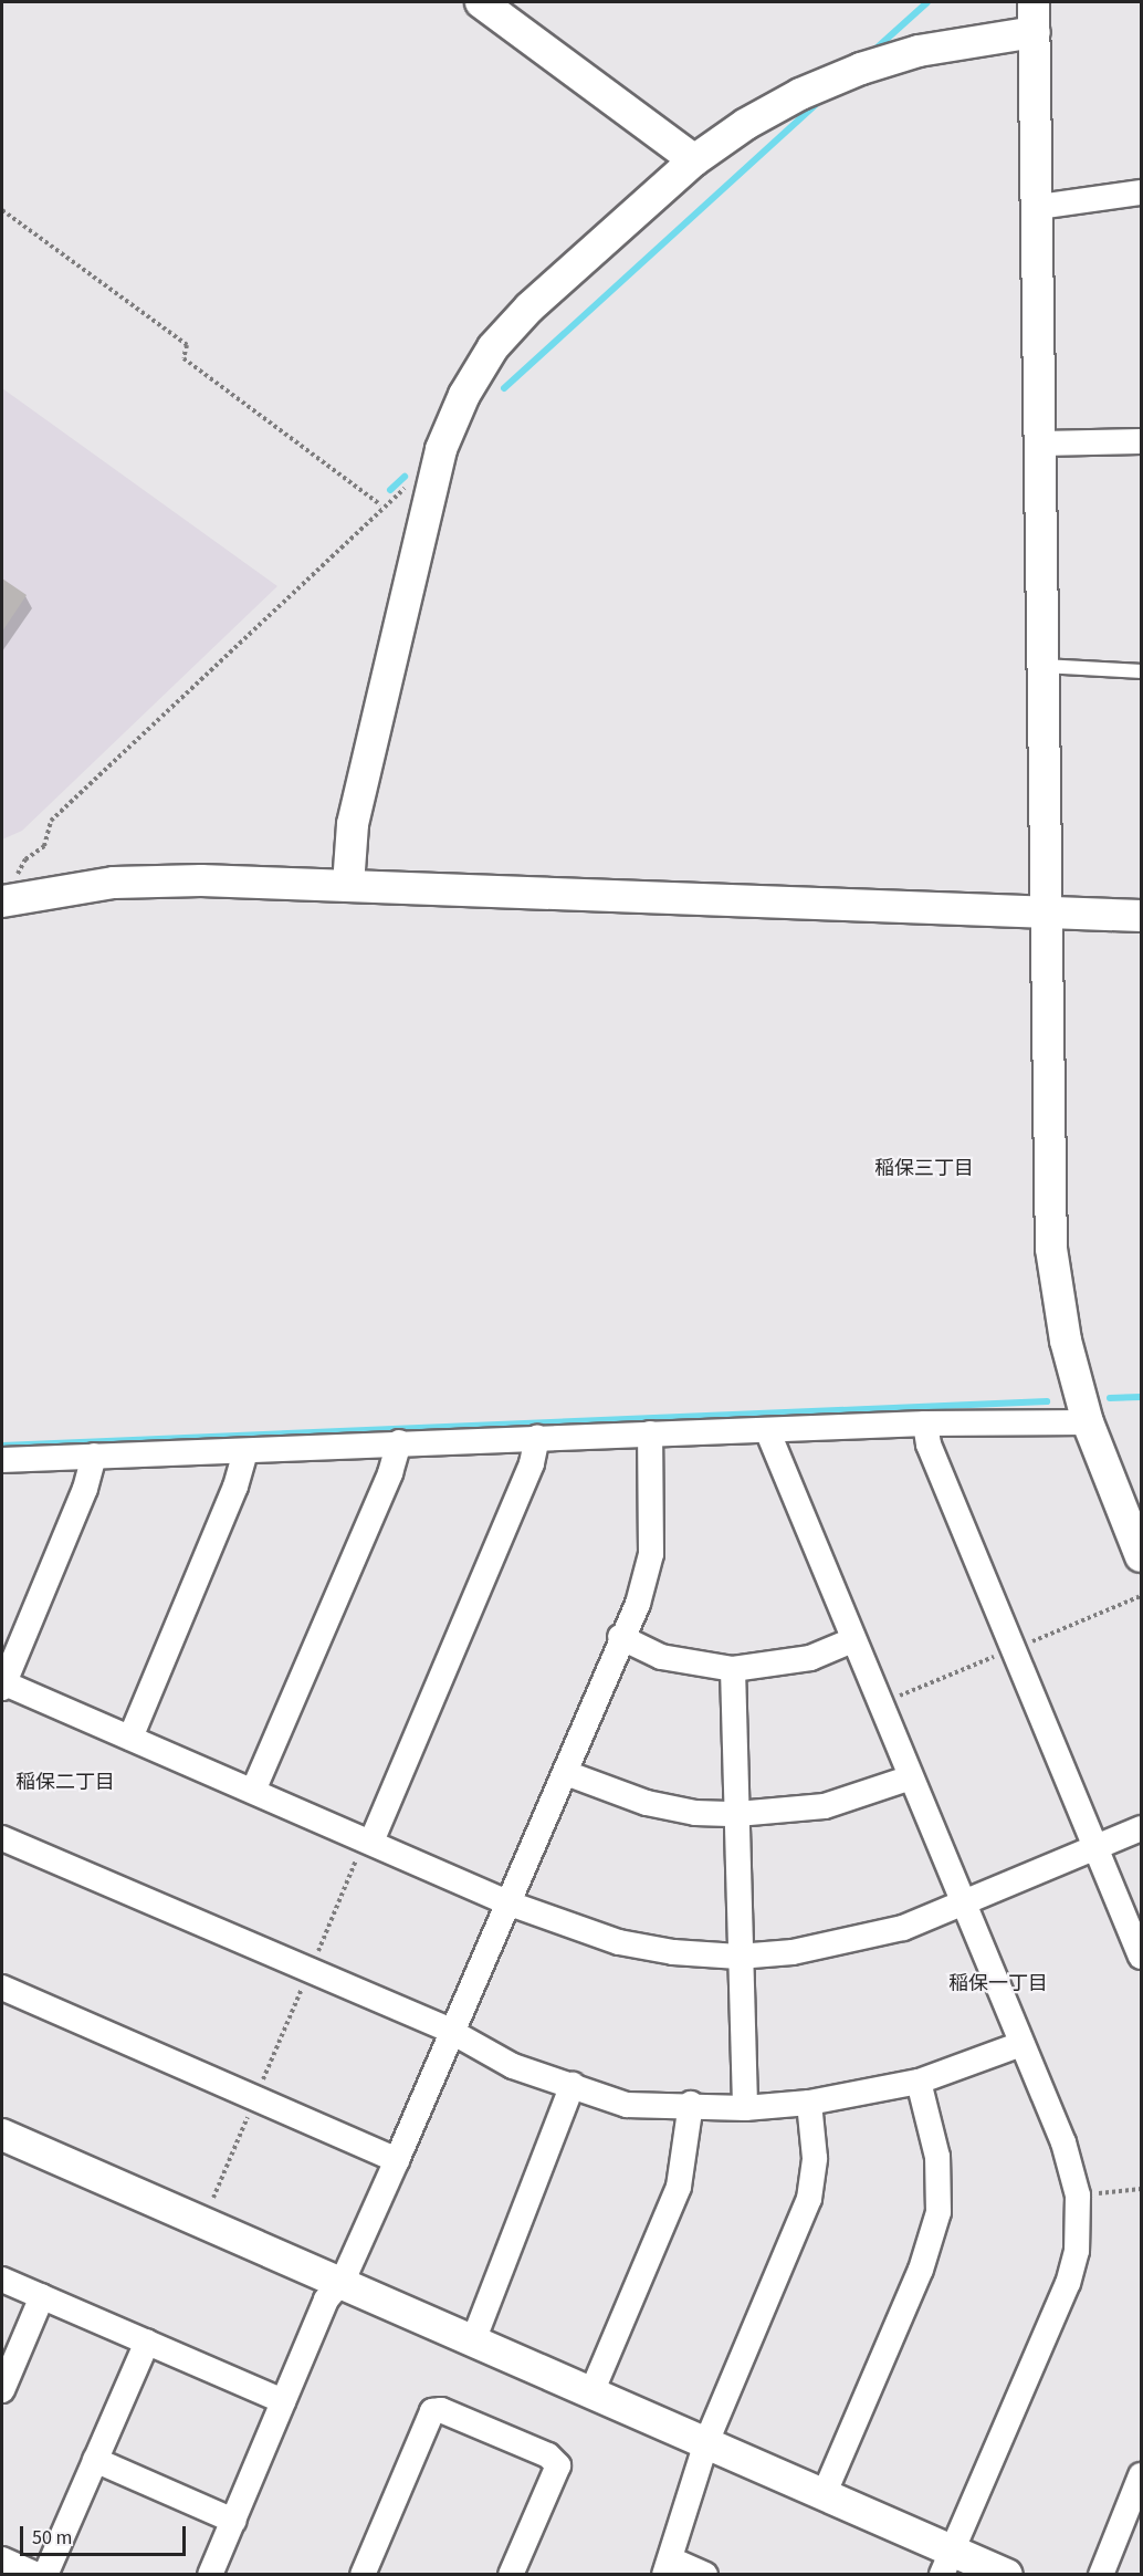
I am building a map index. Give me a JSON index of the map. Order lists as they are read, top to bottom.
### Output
{
  "districts": ["稲保三丁目", "稲保二丁目", "稲保一丁目"],
  "scale_bar": "50 m"
}
